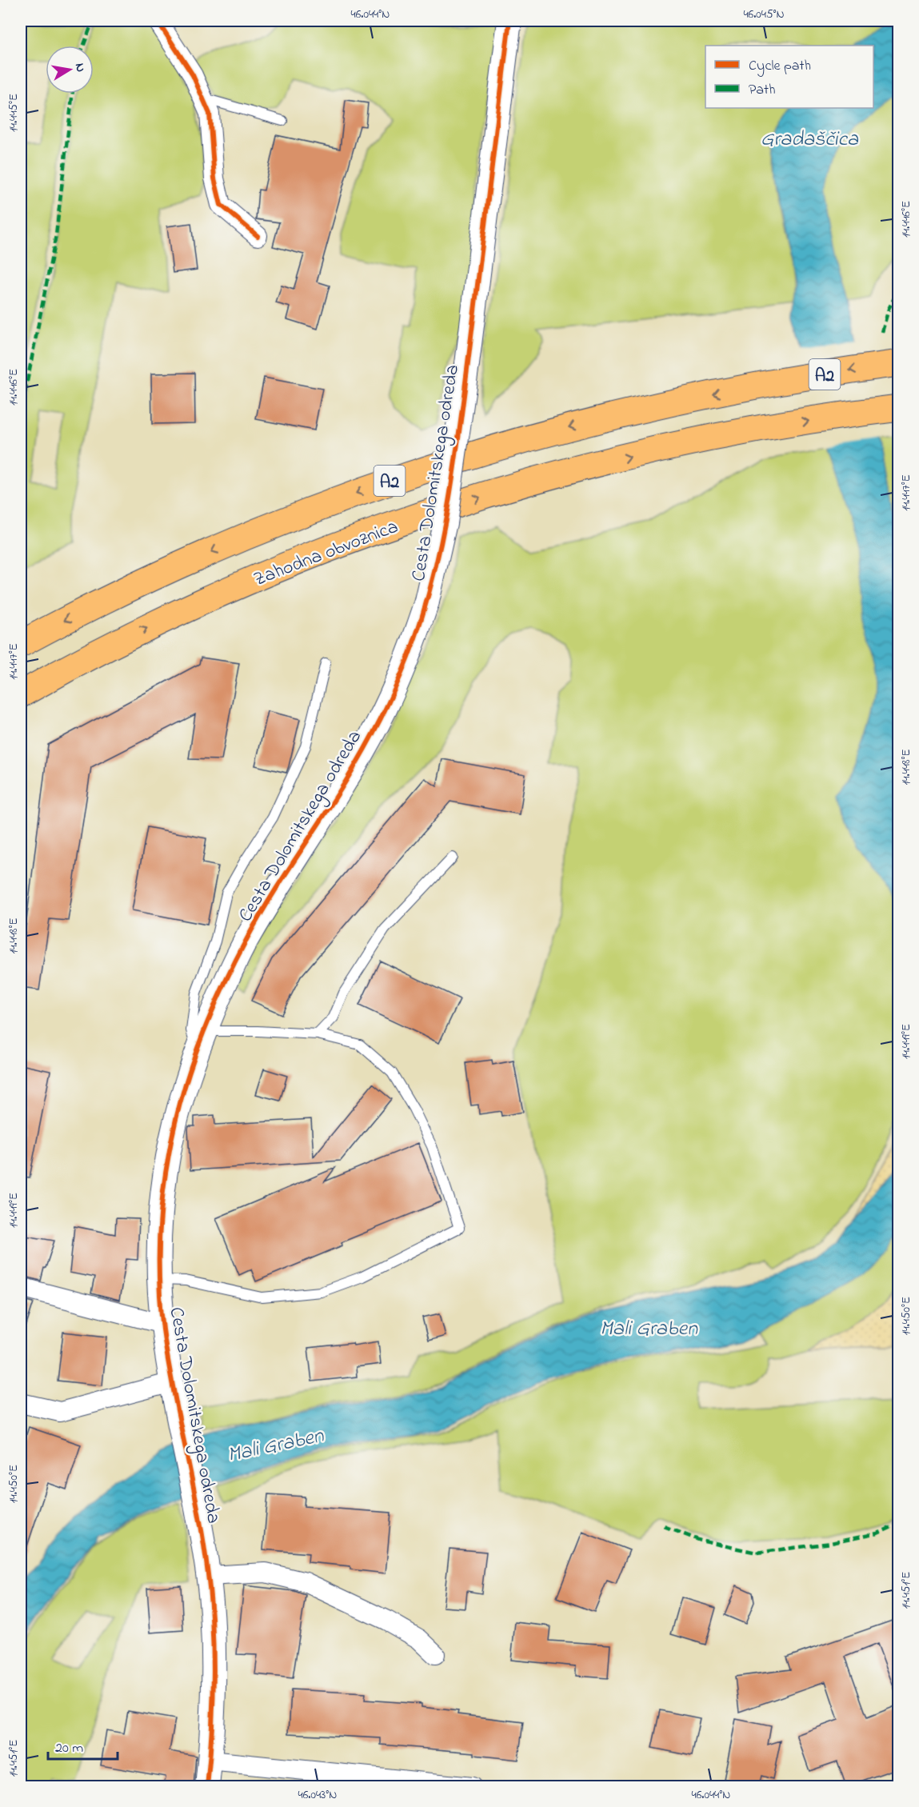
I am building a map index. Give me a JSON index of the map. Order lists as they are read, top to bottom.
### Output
{
  "streets": {
    "highway": ["A2", "Zahodna obvoznica"],
    "street": ["Cesta Dolomitskega odreda"]
  },
  "water": ["Gradaščica", "Mali Graben"],
  "legend": ["Cycle path", "Path"],
  "scale_bar": "20 m",
  "north": "right",
  "coordinates": [
    "46.044°N",
    "46.045°N",
    "14.445°E",
    "14.446°E",
    "14.447°E",
    "14.448°E",
    "14.449°E",
    "14.450°E",
    "14.451°E",
    "46.043°N"
  ]
}
